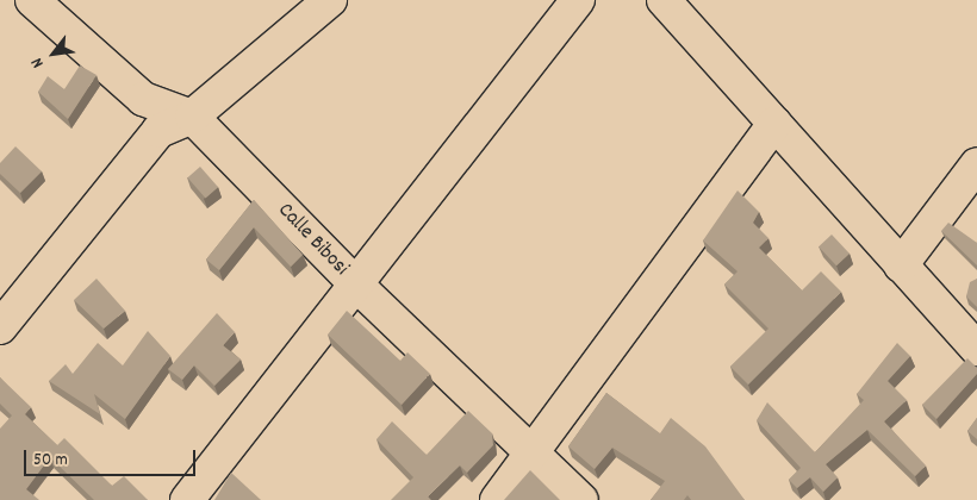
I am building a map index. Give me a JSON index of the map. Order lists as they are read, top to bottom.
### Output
{
  "streets": {
    "street": ["Calle Bibosi"]
  },
  "scale_bar": "50 m",
  "north": "bottom left"
}
